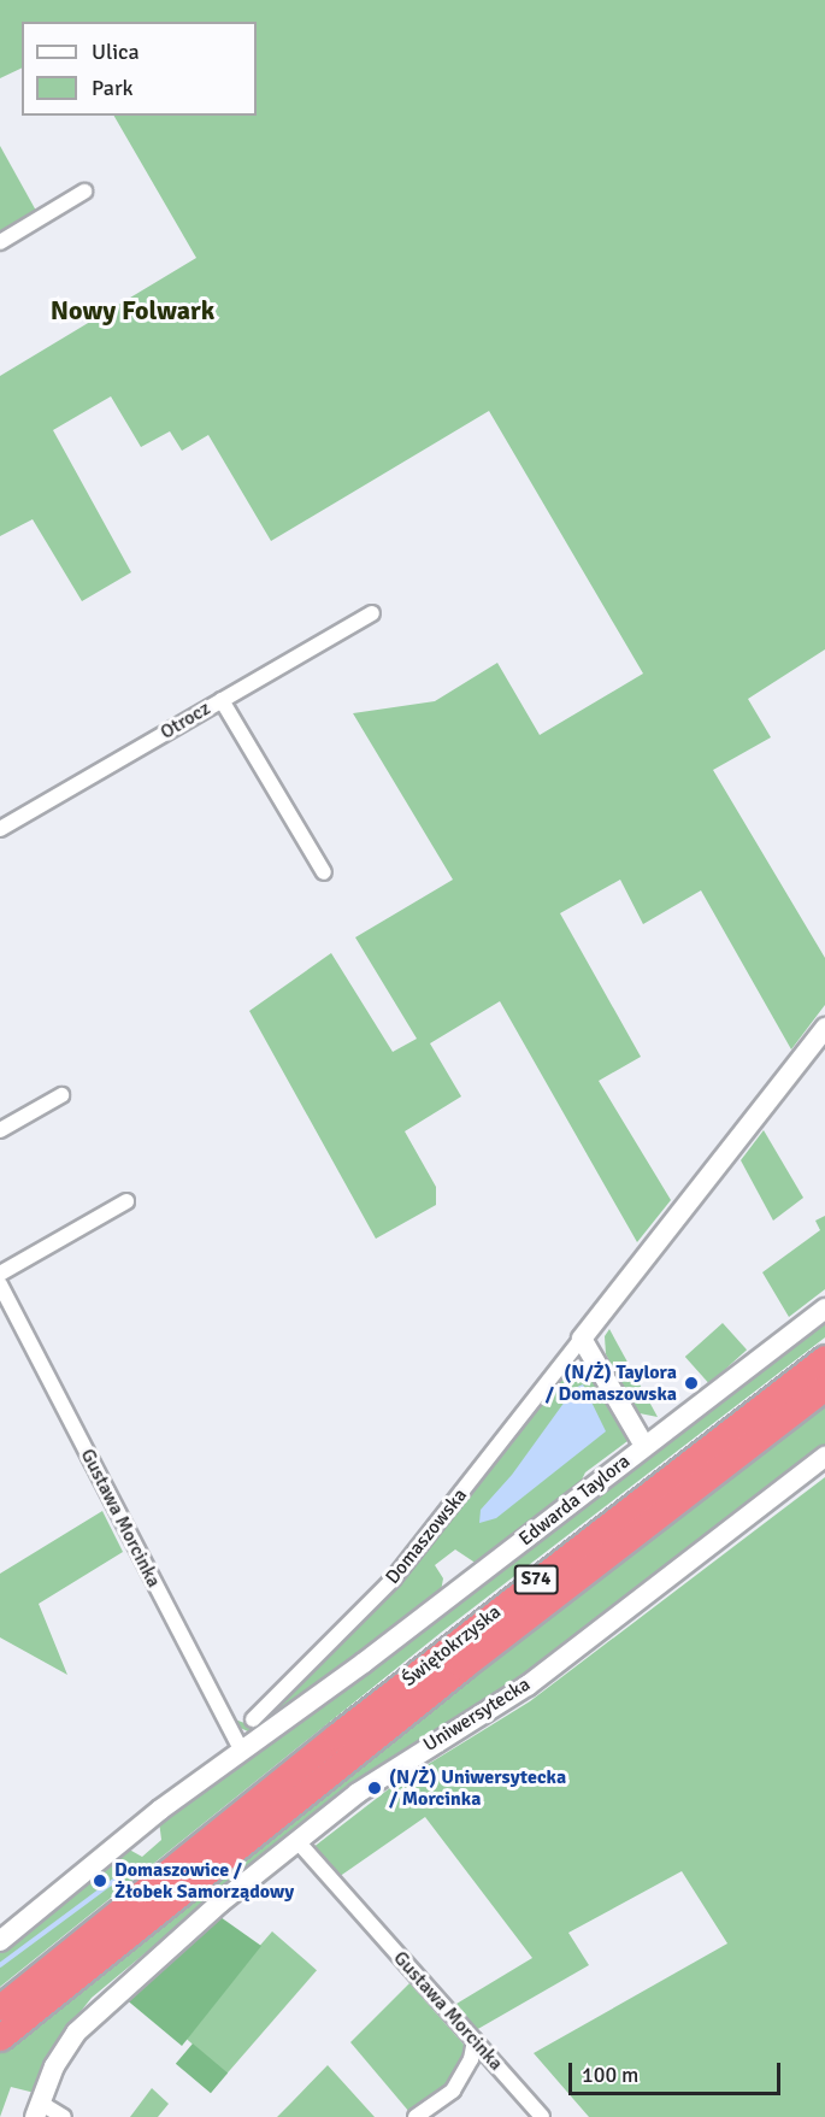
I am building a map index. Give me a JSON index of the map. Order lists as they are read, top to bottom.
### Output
{
  "streets": {
    "highway": ["S74", "Świętokrzyska"],
    "street": [
      "Otrocz",
      "Edwarda Taylora",
      "Gustawa Morcinka",
      "Domaszowska",
      "Uniwersytecka"
    ]
  },
  "crossings": [
    ["Edwarda Taylora", "Gustawa Morcinka"],
    ["Gustawa Morcinka", "Uniwersytecka"],
    ["S74", "Świętokrzyska"]
  ],
  "districts": ["Nowy Folwark"],
  "places": ["(N/Ż) Taylora / Domaszowska", "(N/Ż) Uniwersytecka / Morcinka", "Domaszowice / Żłobek Samorządowy"],
  "legend": ["Ulica", "Park"],
  "scale_bar": "100 m"
}
